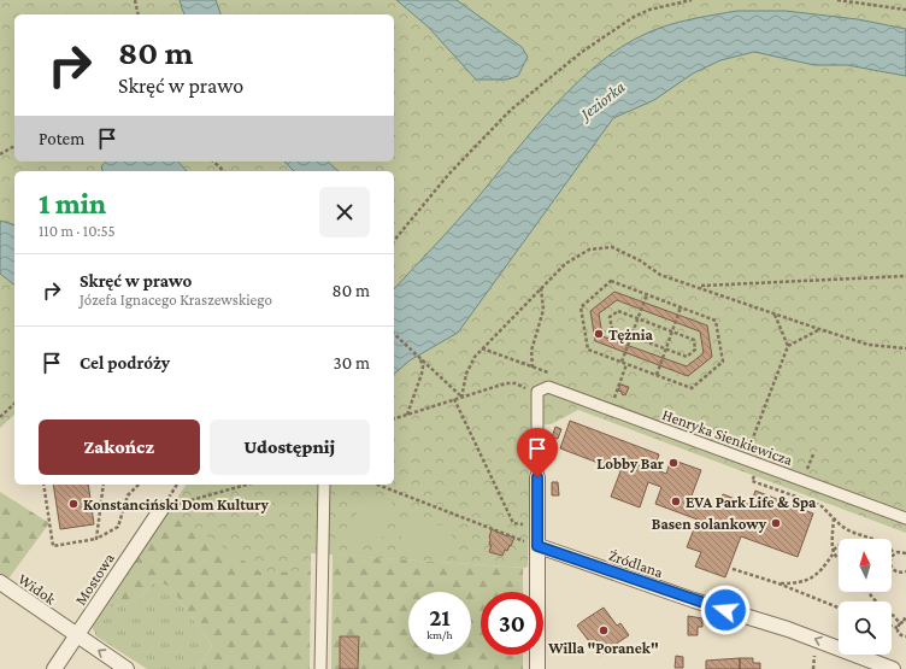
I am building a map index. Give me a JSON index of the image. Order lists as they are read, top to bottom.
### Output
{
  "streets": {
    "street": [
      "Henryka Sienkiewicza",
      "Źródlana",
      "Mostowa",
      "Widok"
    ]
  },
  "crossings": [
    ["Mostowa", "Widok"]
  ],
  "one_way": ["Źródlana", "Widok"],
  "water": ["Jeziorka"],
  "places": [
    "Tężnia",
    "Lobby Bar",
    "EVA Park Life & Spa",
    "Konstanciński Dom Kultury",
    "Basen solankowy",
    "Willa \"Poranek\""
  ],
  "north": "top",
  "page": {
    "turn": ["80 m", "Skręć w prawo"],
    "then": "Potem",
    "heading": ["1 min", "110 m · 10:55"],
    "list": [
      {
        "name": "Skręć w prawo",
        "note": "Józefa Ignacego Kraszewskiego",
        "value": "80 m"
      },
      {
        "name": "Cel podróży",
        "value": "30 m"
      }
    ],
    "buttons": ["Zakończ", "Udostępnij"],
    "speed": "21 km/h",
    "limit": "30"
  }
}
